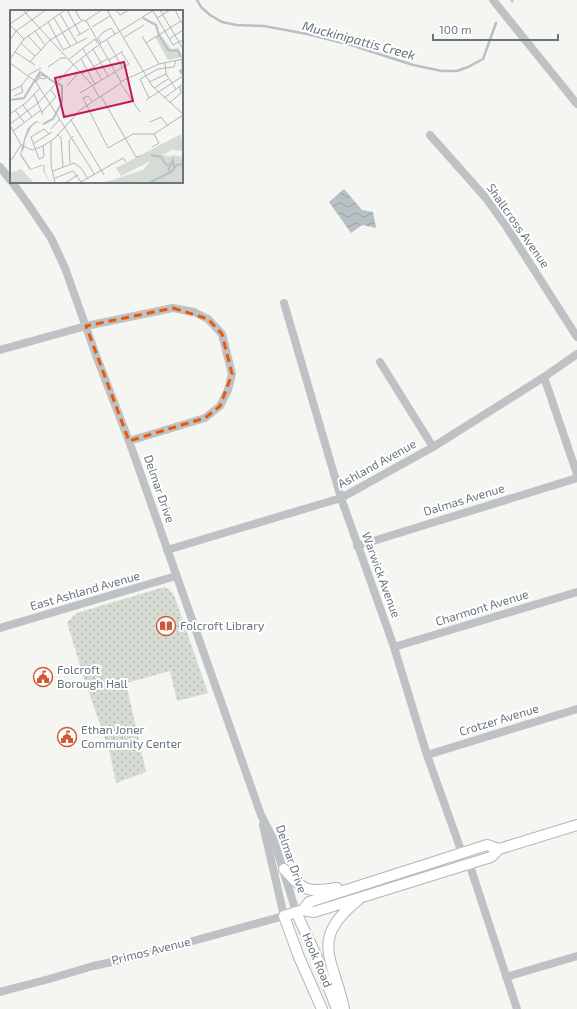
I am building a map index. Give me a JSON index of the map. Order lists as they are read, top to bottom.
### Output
{
  "streets": {
    "main road": ["Primos Avenue", "Hook Road"],
    "street": [
      "Shallcross Avenue",
      "Ashland Avenue",
      "Delmar Drive",
      "Dalmas Avenue",
      "Warwick Avenue",
      "East Ashland Avenue",
      "Charmont Avenue",
      "Crotzer Avenue"
    ]
  },
  "crossings": [
    ["Ashland Avenue", "Delmar Drive"],
    ["Ashland Avenue", "Warwick Avenue"],
    ["Delmar Drive", "East Ashland Avenue"],
    ["Delmar Drive", "Primos Avenue"],
    ["Delmar Drive", "Hook Road"],
    ["Dalmas Avenue", "Warwick Avenue"],
    ["Warwick Avenue", "Charmont Avenue"],
    ["Warwick Avenue", "Crotzer Avenue"],
    ["Warwick Avenue", "Primos Avenue"],
    ["Primos Avenue", "Hook Road"]
  ],
  "water": ["Muckinipattis Creek"],
  "places": {
    "library": ["Folcroft Library"],
    "public building": ["Folcroft Borough Hall", "Ethan Joner Community Center"]
  },
  "scale_bar": "100 m"
}
